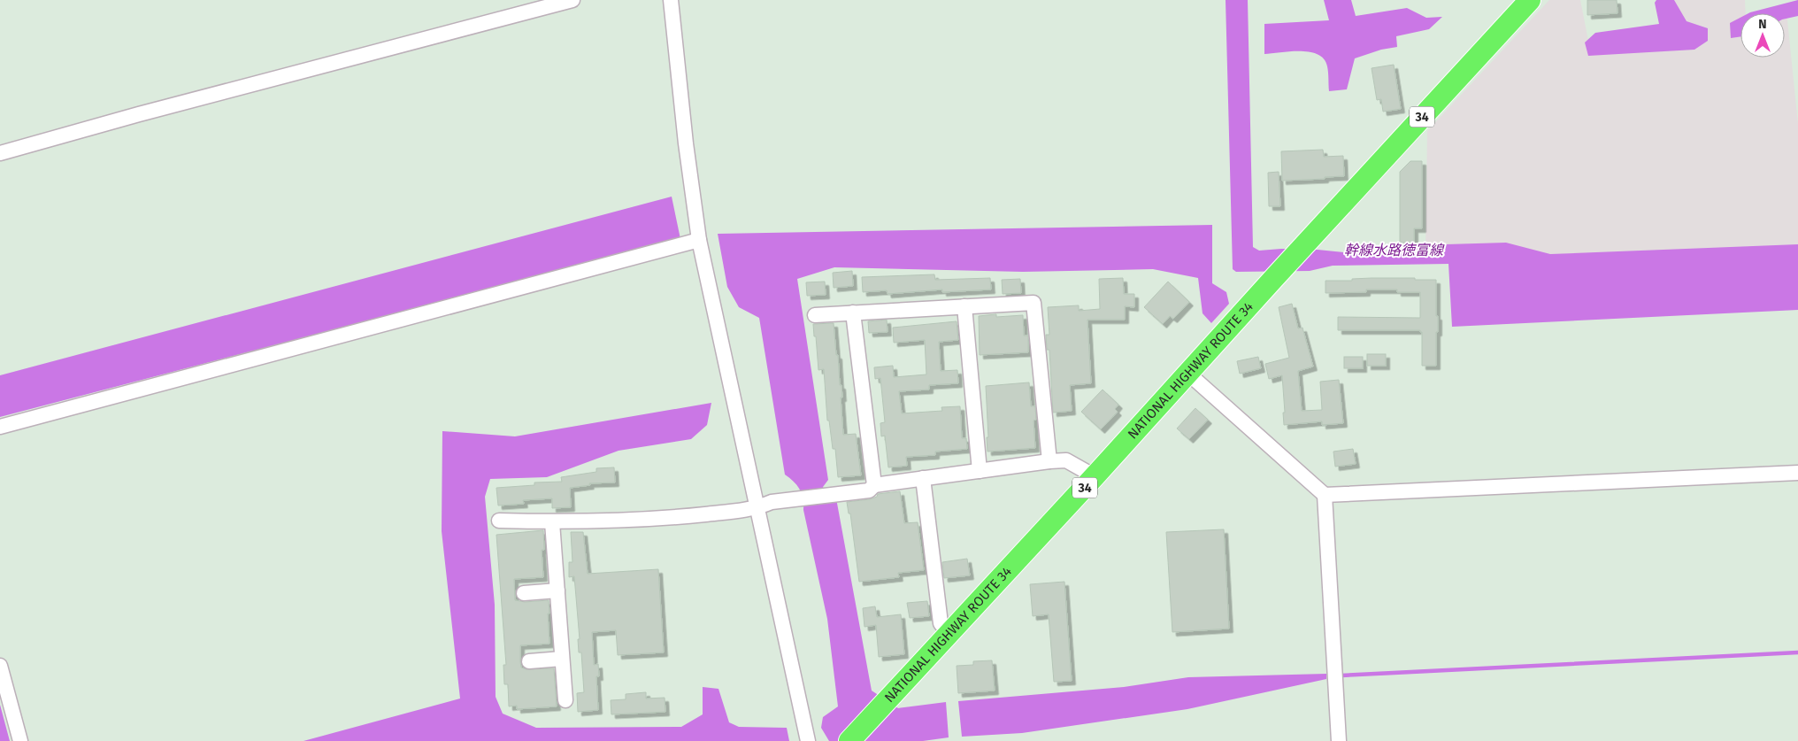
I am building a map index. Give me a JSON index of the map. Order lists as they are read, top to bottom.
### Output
{
  "streets": {
    "highway": ["34", "NATIONAL HIGHWAY ROUTE 34"]
  },
  "water": ["幹線水路徳富線"],
  "north": "top"
}
